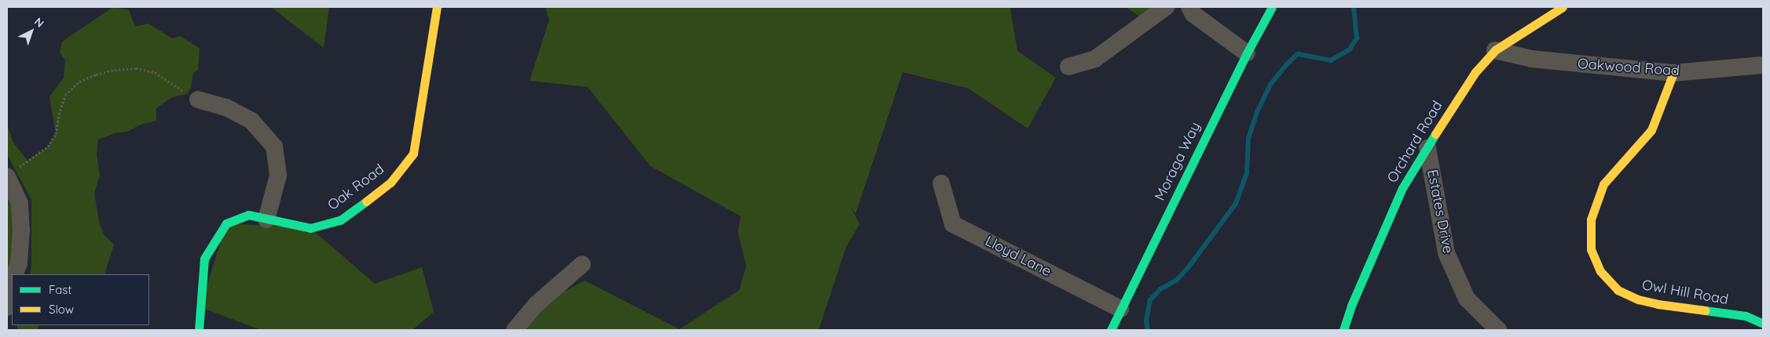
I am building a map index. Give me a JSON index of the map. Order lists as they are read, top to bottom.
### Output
{
  "streets": {
    "street": [
      "Oakwood Road",
      "Orchard Road",
      "Moraga Way",
      "Oak Road",
      "Estates Drive",
      "Lloyd Lane",
      "Owl Hill Road"
    ]
  },
  "crossings": [
    ["Oakwood Road", "Orchard Road"],
    ["Oakwood Road", "Owl Hill Road"],
    ["Orchard Road", "Estates Drive"],
    ["Moraga Way", "Lloyd Lane"]
  ],
  "legend": ["Fast", "Slow"],
  "north": "top right"
}
